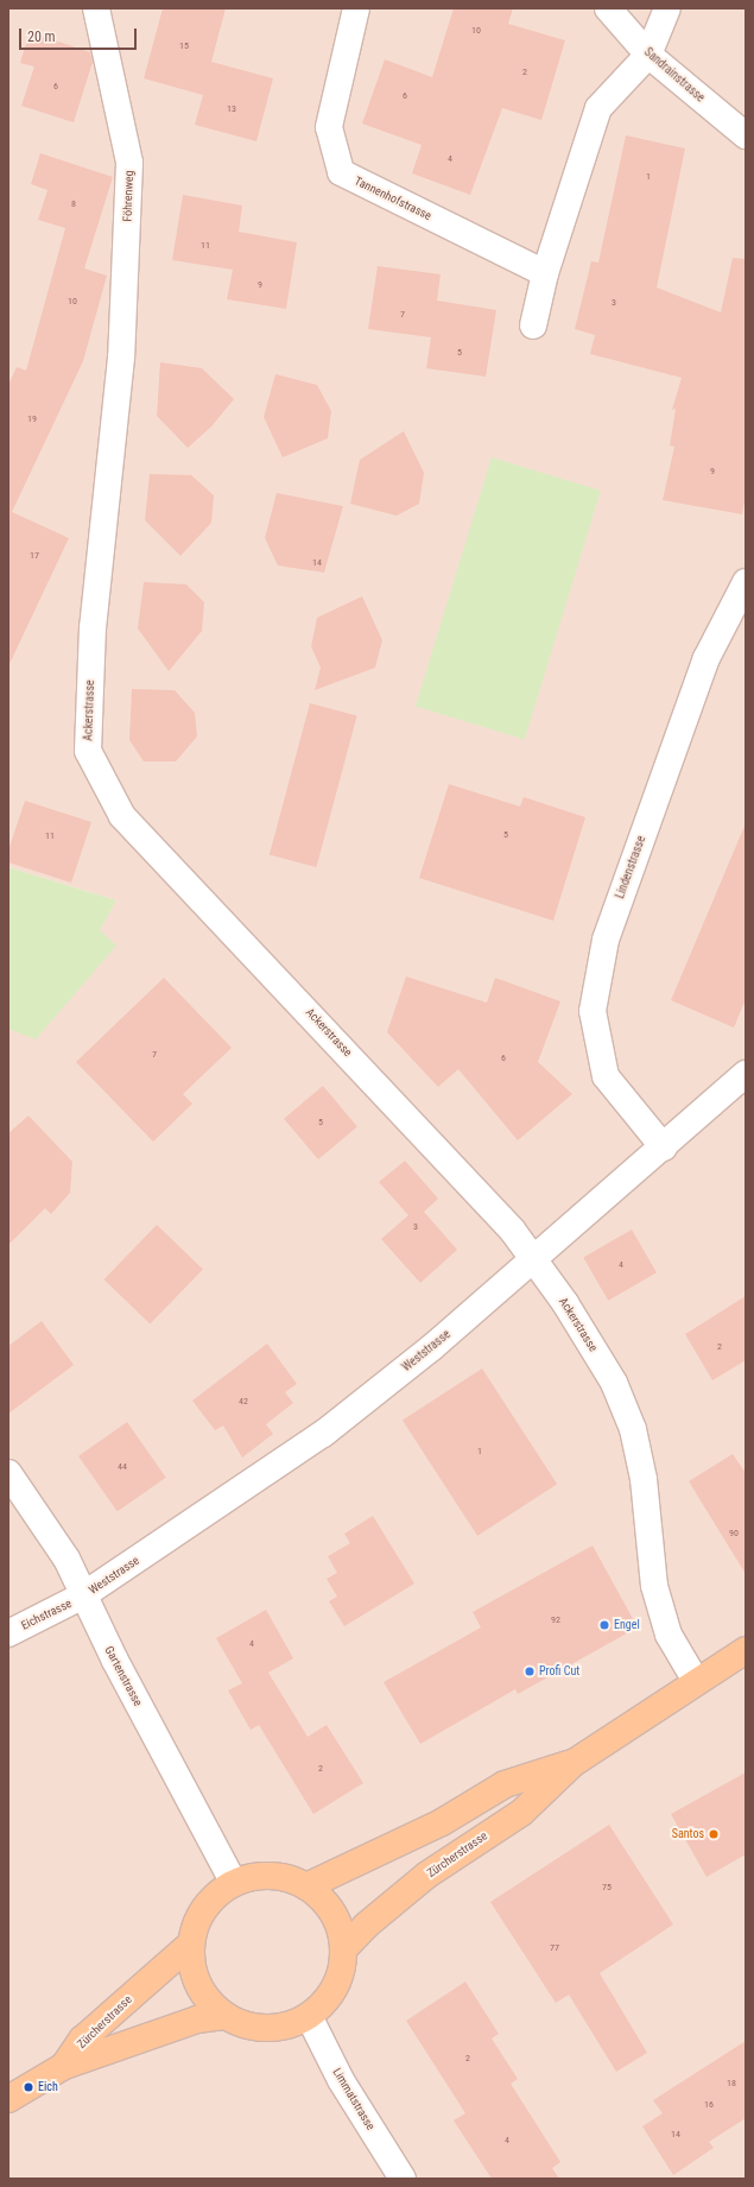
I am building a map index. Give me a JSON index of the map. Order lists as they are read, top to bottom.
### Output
{
  "streets": {
    "main road": ["Zürcherstrasse"],
    "street": [
      "Sandrainstrasse",
      "Föhrenweg",
      "Tannenhofstrasse",
      "Ackerstrasse",
      "Lindenstrasse",
      "Weststrasse",
      "Eichstrasse",
      "Gartenstrasse",
      "Limmatstrasse"
    ]
  },
  "crossings": [
    ["Föhrenweg", "Ackerstrasse"],
    ["Ackerstrasse", "Weststrasse"],
    ["Ackerstrasse", "Zürcherstrasse"],
    ["Lindenstrasse", "Weststrasse"],
    ["Weststrasse", "Eichstrasse"],
    ["Weststrasse", "Gartenstrasse"],
    ["Eichstrasse", "Gartenstrasse"],
    ["Gartenstrasse", "Zürcherstrasse"],
    ["Gartenstrasse", "Limmatstrasse"],
    ["Zürcherstrasse", "Limmatstrasse"]
  ],
  "places": [
    "Engel",
    "Profi Cut",
    "Santos",
    "Eich"
  ],
  "house_numbers": [
    "10",
    "15",
    "2",
    "6",
    "6",
    "13",
    "4",
    "1",
    "8",
    "11",
    "9",
    "10",
    "3",
    "7",
    "5",
    "19",
    "9",
    "17",
    "14",
    "5",
    "11",
    "7",
    "6",
    "5",
    "3",
    "4",
    "2",
    "42",
    "1",
    "44",
    "90",
    "92",
    "4",
    "2",
    "75",
    "77",
    "2",
    "18",
    "16",
    "14",
    "4"
  ],
  "scale_bar": "20 m"
}
